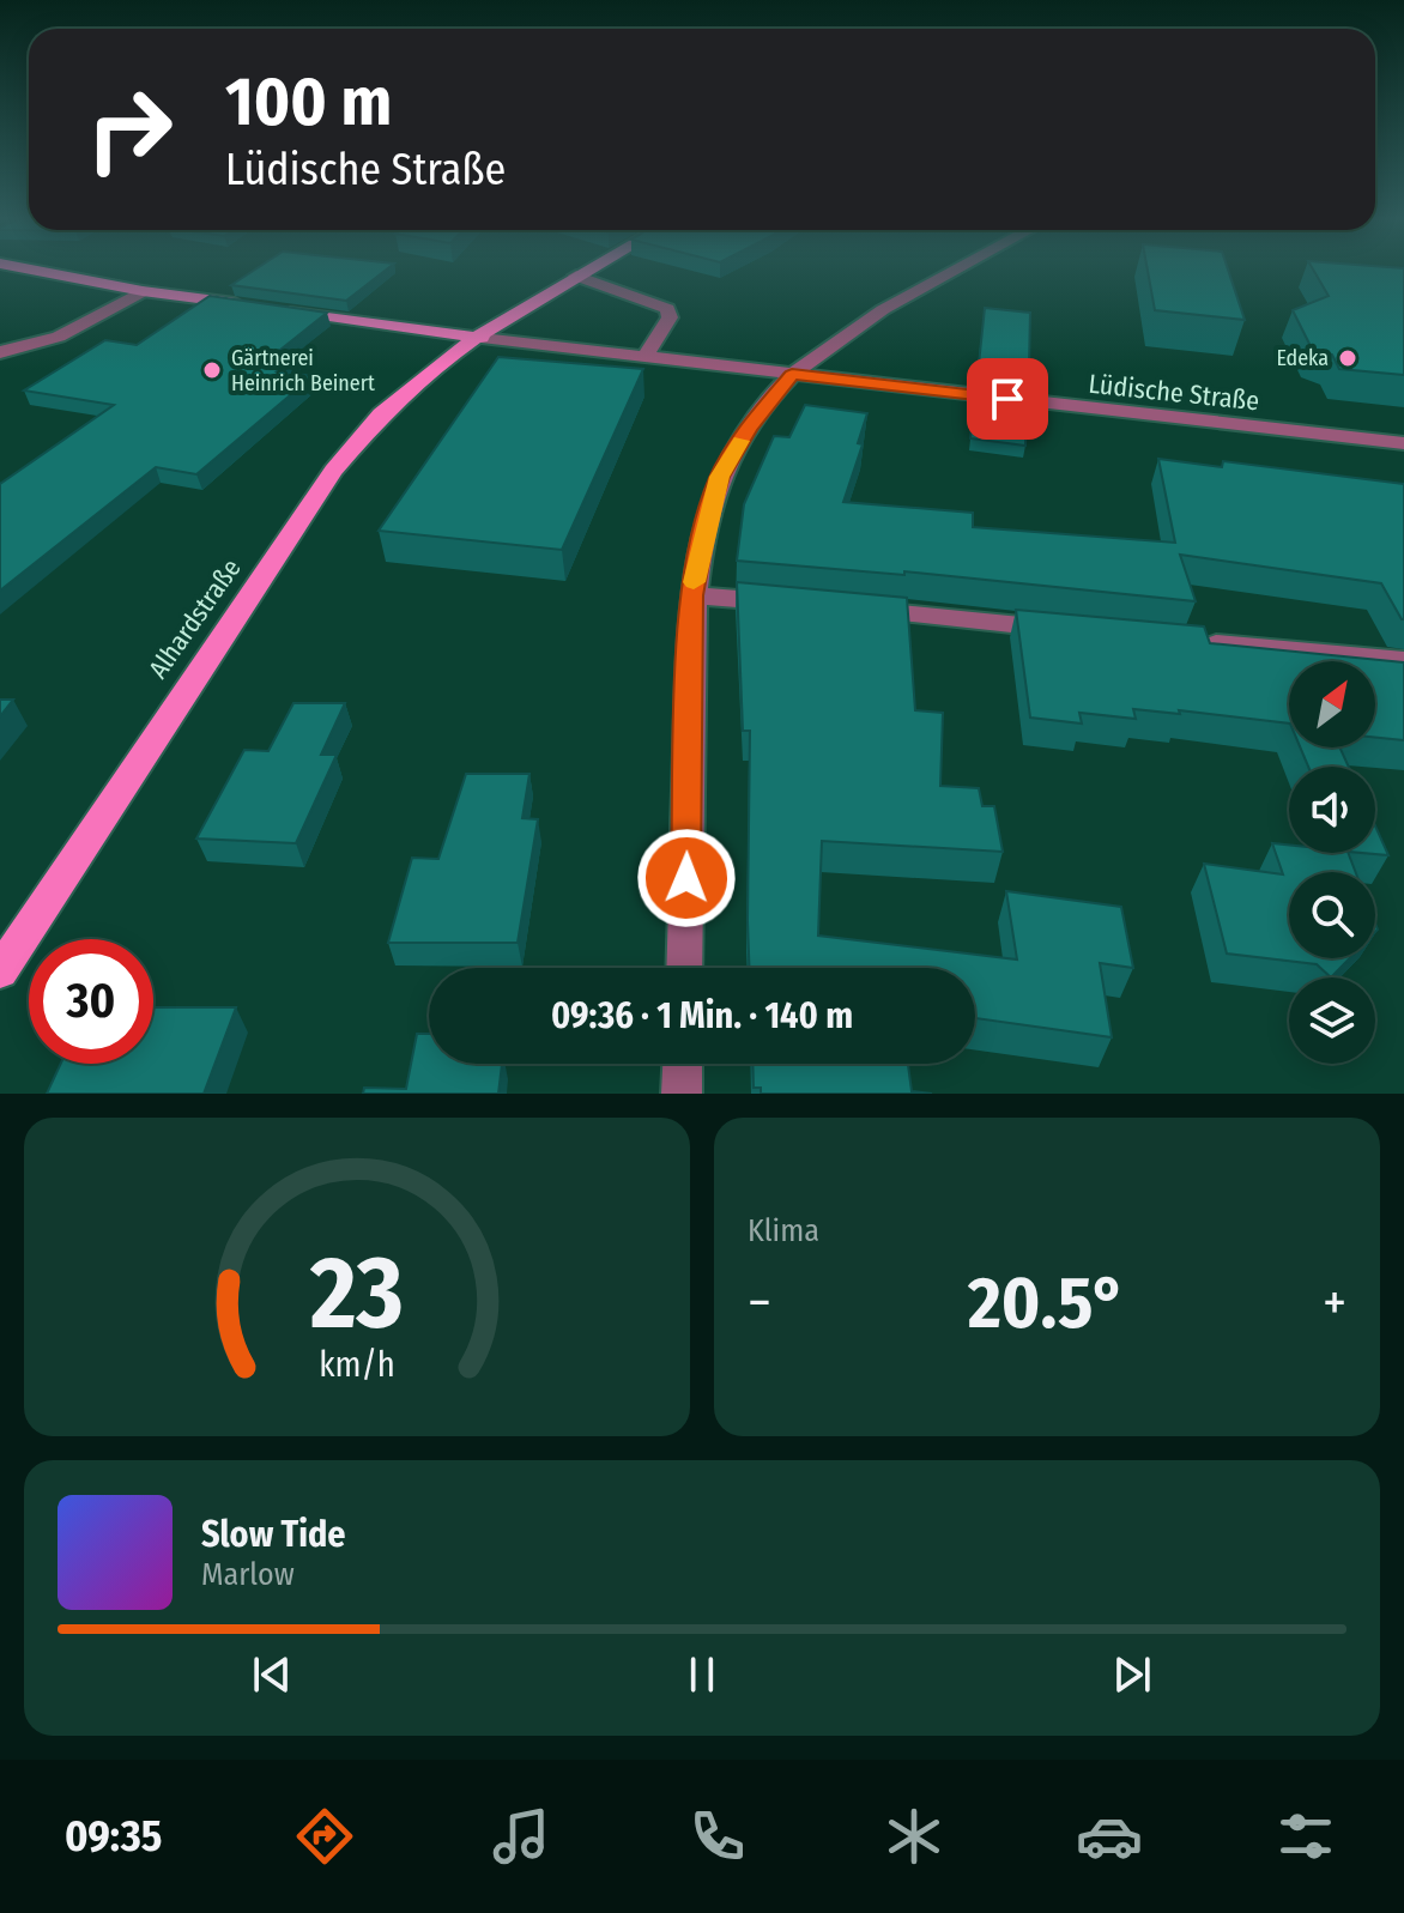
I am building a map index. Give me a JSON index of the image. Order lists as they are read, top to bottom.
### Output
{
  "streets": {
    "main road": ["Alhardstraße"],
    "street": ["Lüdische Straße"]
  },
  "crossings": [
    ["Lüdische Straße", "Alhardstraße"]
  ],
  "places": ["Edeka", "Gärtnerei Heinrich Beinert"],
  "north": "top right",
  "page": {
    "turn": ["100 m", "Lüdische Straße"],
    "limit": "30",
    "trip": "09:36 · 1 Min. · 140 m",
    "tile": "Klima",
    "heat": ["−", "20.5°", "+"],
    "song": ["Slow Tide", "Marlow"],
    "tabs": "09:35",
    "gauge": ["23", "km/h"]
  }
}
